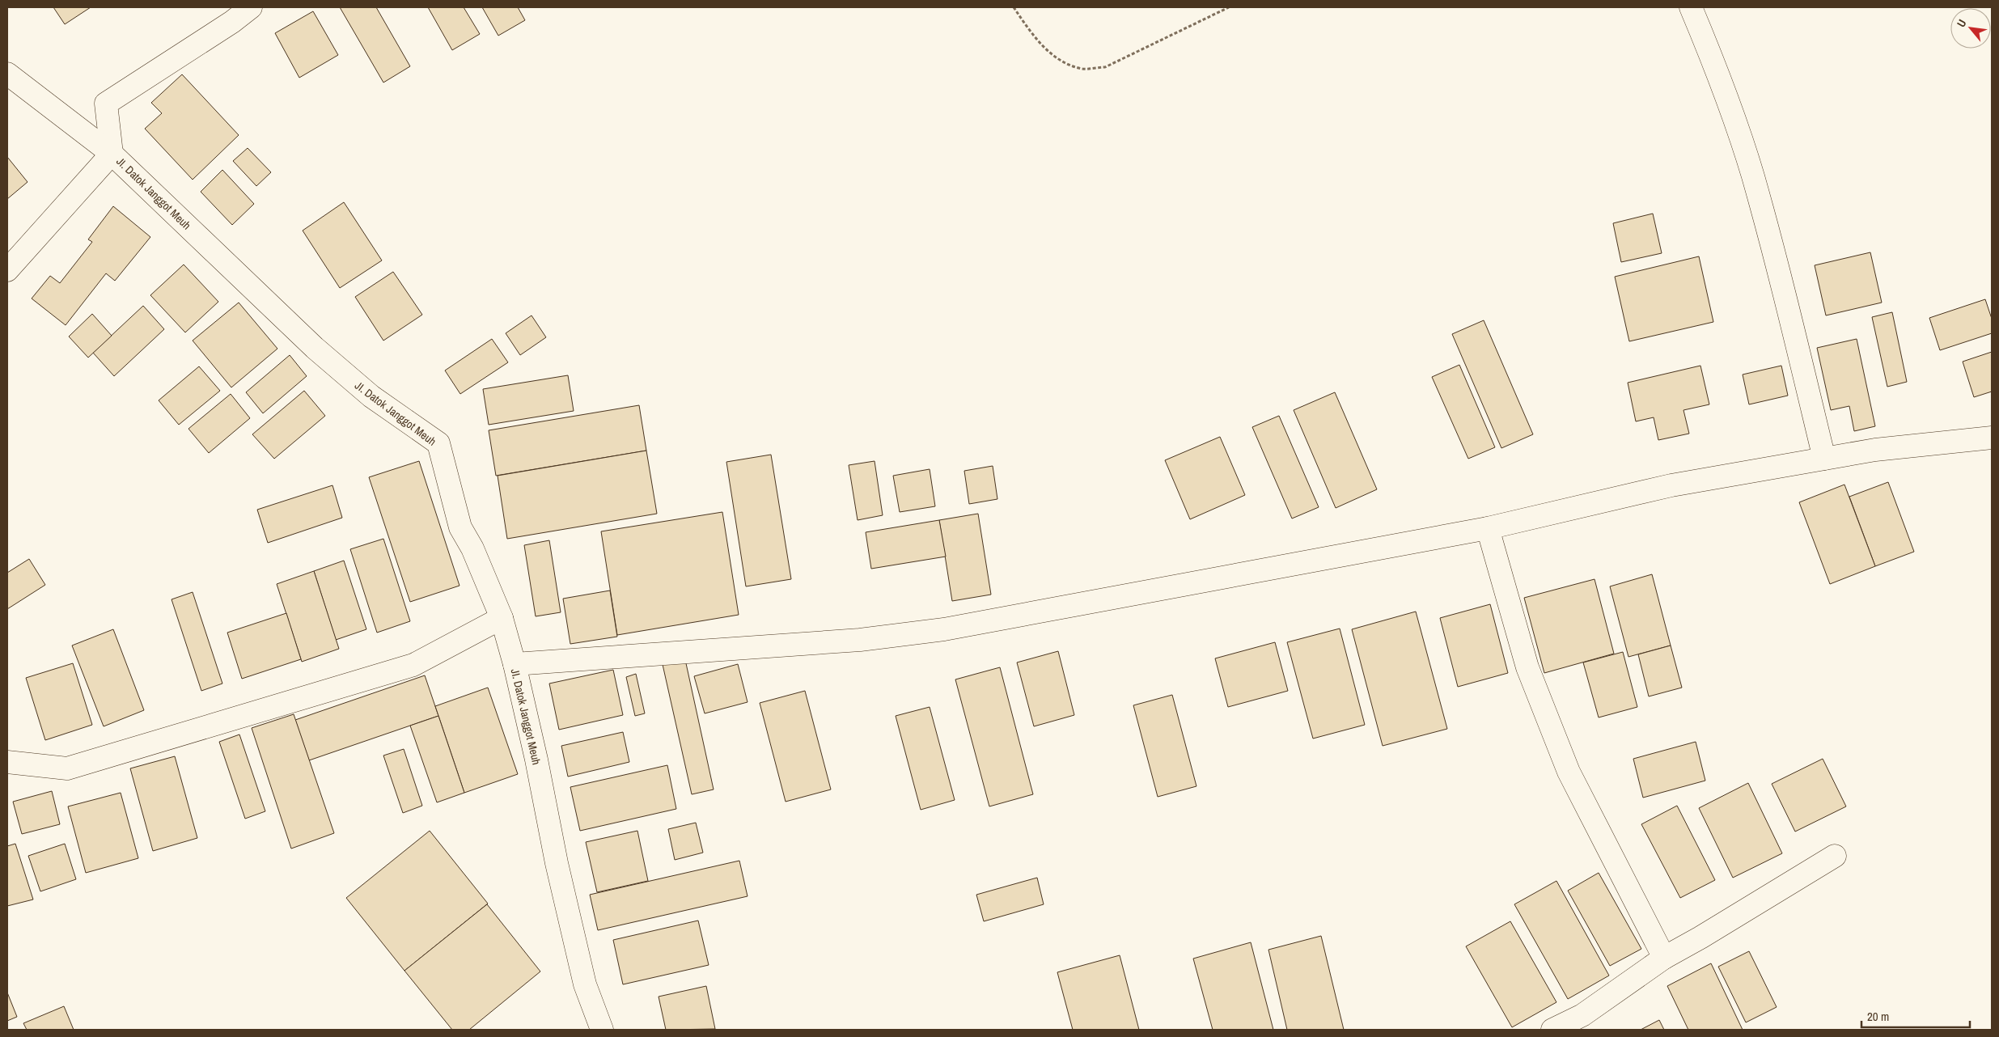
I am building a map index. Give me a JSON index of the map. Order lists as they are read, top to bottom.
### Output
{
  "streets": {
    "street": ["JI. Datok Janggot Meuh"]
  },
  "scale_bar": "20 m",
  "north": "top left"
}
